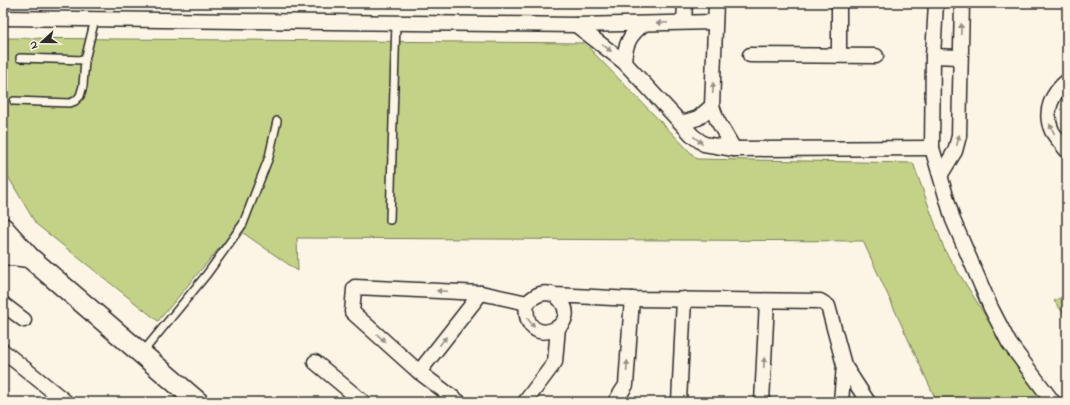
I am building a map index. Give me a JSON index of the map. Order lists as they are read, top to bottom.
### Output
{
  "north": "left"
}
